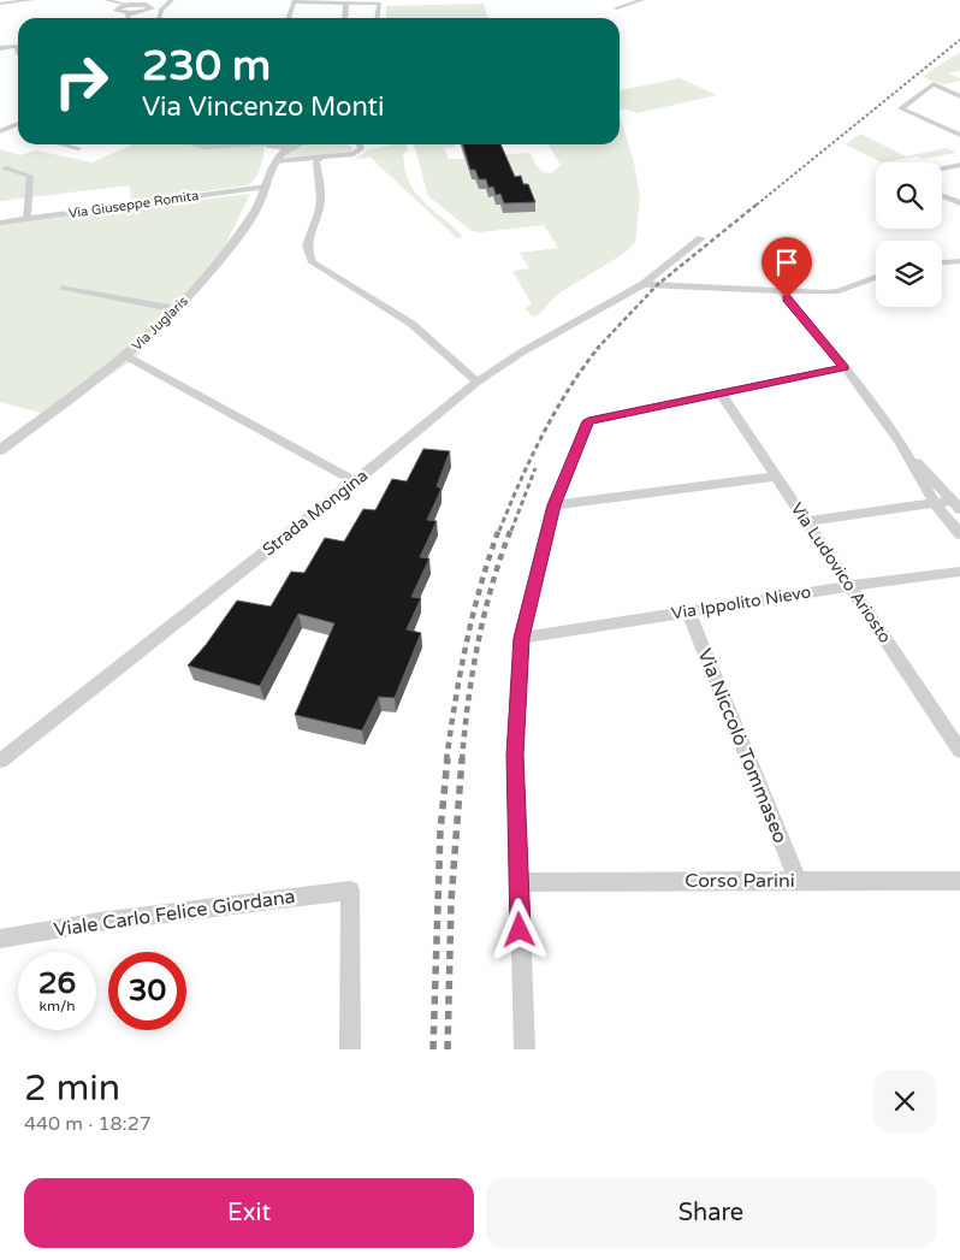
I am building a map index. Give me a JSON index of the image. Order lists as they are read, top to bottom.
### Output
{
  "streets": {
    "street": [
      "Via Giuseppe Romita",
      "Via Juglaris",
      "Strada Mongina",
      "Via Ludovico Ariosto",
      "Via Ippolito Nievo",
      "Via Niccolò Tommaseo",
      "Corso Parini",
      "Viale Carlo Felice Giordana"
    ]
  },
  "crossings": [
    ["Via Giuseppe Romita", "Via Juglaris"],
    ["Via Ludovico Ariosto", "Via Ippolito Nievo"],
    ["Via Ippolito Nievo", "Via Niccolò Tommaseo"],
    ["Via Niccolò Tommaseo", "Corso Parini"]
  ],
  "page": {
    "turn": ["230 m", "Via Vincenzo Monti"],
    "speed": "26 km/h",
    "limit": "30",
    "heading": ["2 min", "440 m · 18:27"],
    "buttons": ["Exit", "Share"]
  }
}
